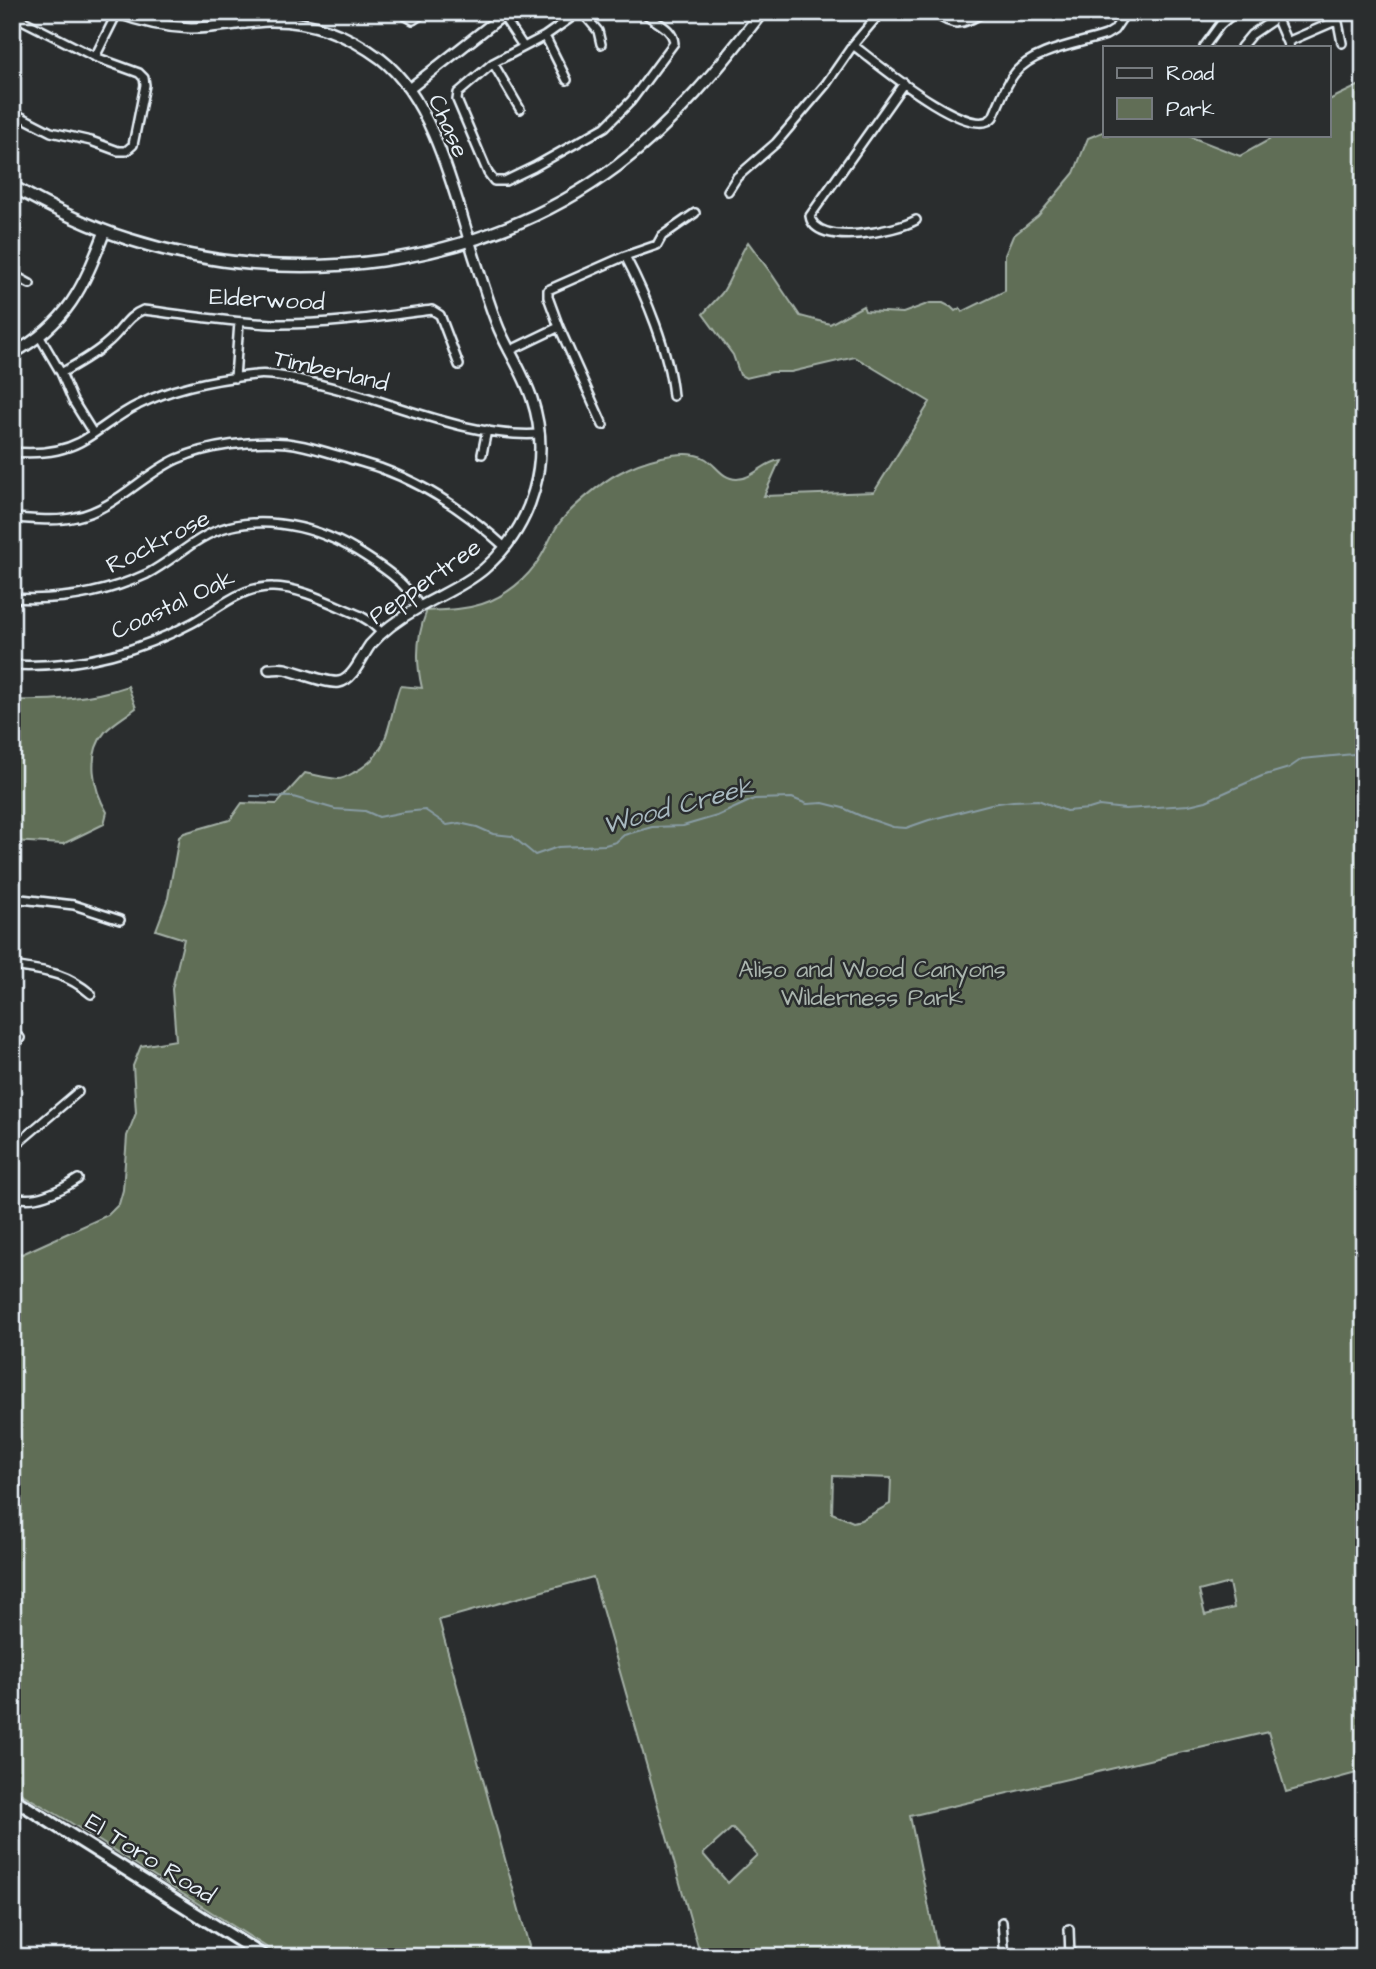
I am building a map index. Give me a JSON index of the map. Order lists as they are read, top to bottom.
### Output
{
  "streets": {
    "main road": ["El Toro Road"],
    "street": [
      "Chase",
      "Elderwood",
      "Timberland",
      "Rockrose",
      "Peppertree",
      "Coastal Oak"
    ]
  },
  "crossings": [
    ["Chase", "Peppertree"],
    ["Timberland", "Peppertree"],
    ["Rockrose", "Peppertree"],
    ["Peppertree", "Coastal Oak"]
  ],
  "water": ["Wood Creek"],
  "parks": ["Aliso and Wood Canyons Wilderness Park"],
  "legend": ["Road", "Park"]
}
